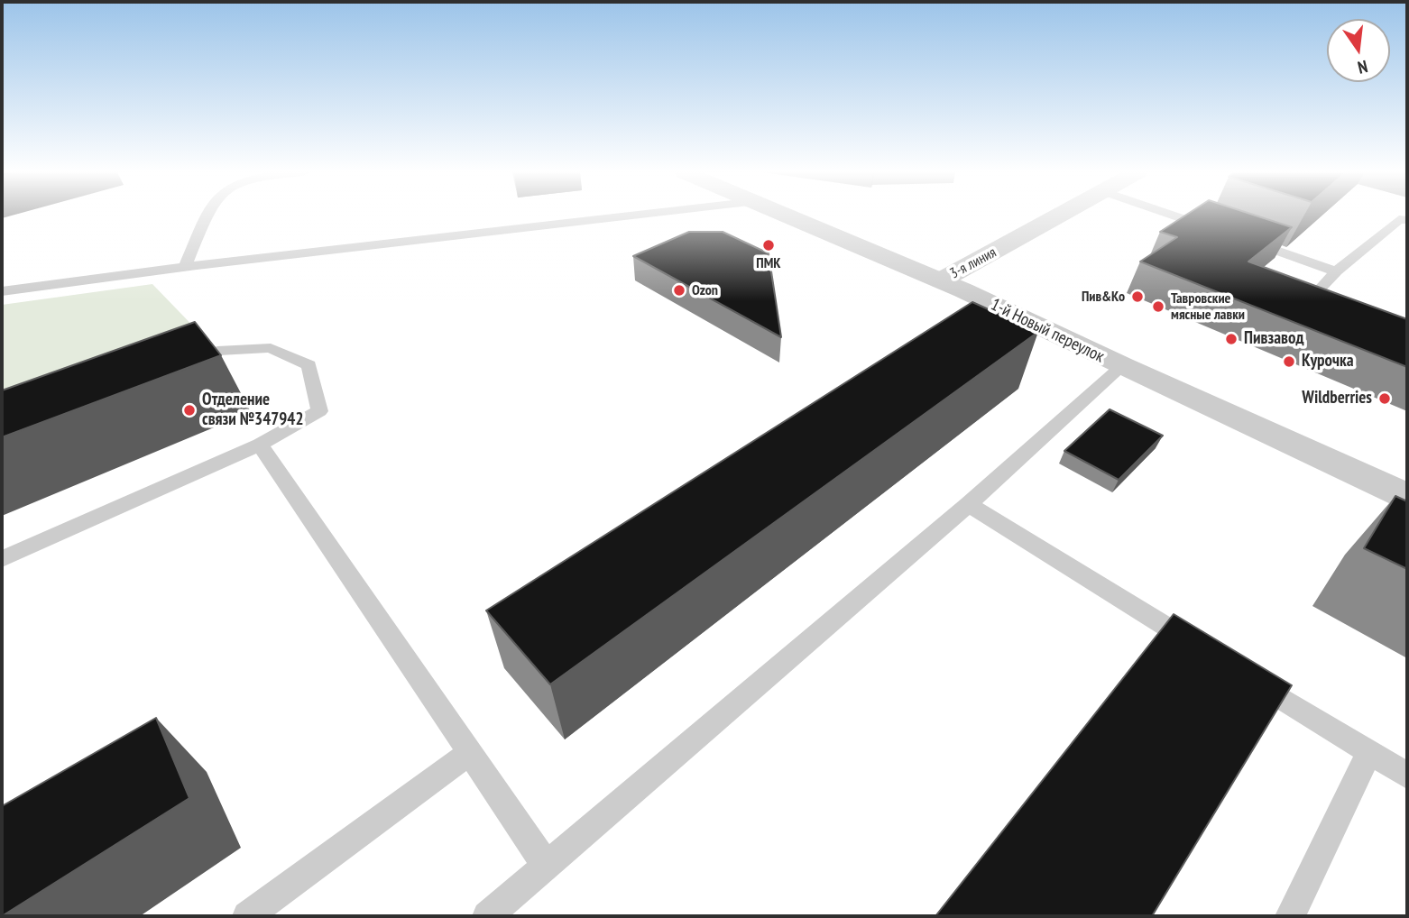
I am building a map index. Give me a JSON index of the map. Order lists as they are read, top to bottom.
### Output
{
  "streets": {
    "street": ["3-я линия", "1-й Новый переулок"]
  },
  "crossings": [
    ["3-я линия", "1-й Новый переулок"]
  ],
  "places": [
    "ПМК",
    "Ozon",
    "Пив&Ко",
    "Тавровские мясные лавки",
    "Пивзавод",
    "Курочка",
    "Wildberries",
    "Отделение связи №347942"
  ],
  "north": "bottom"
}
